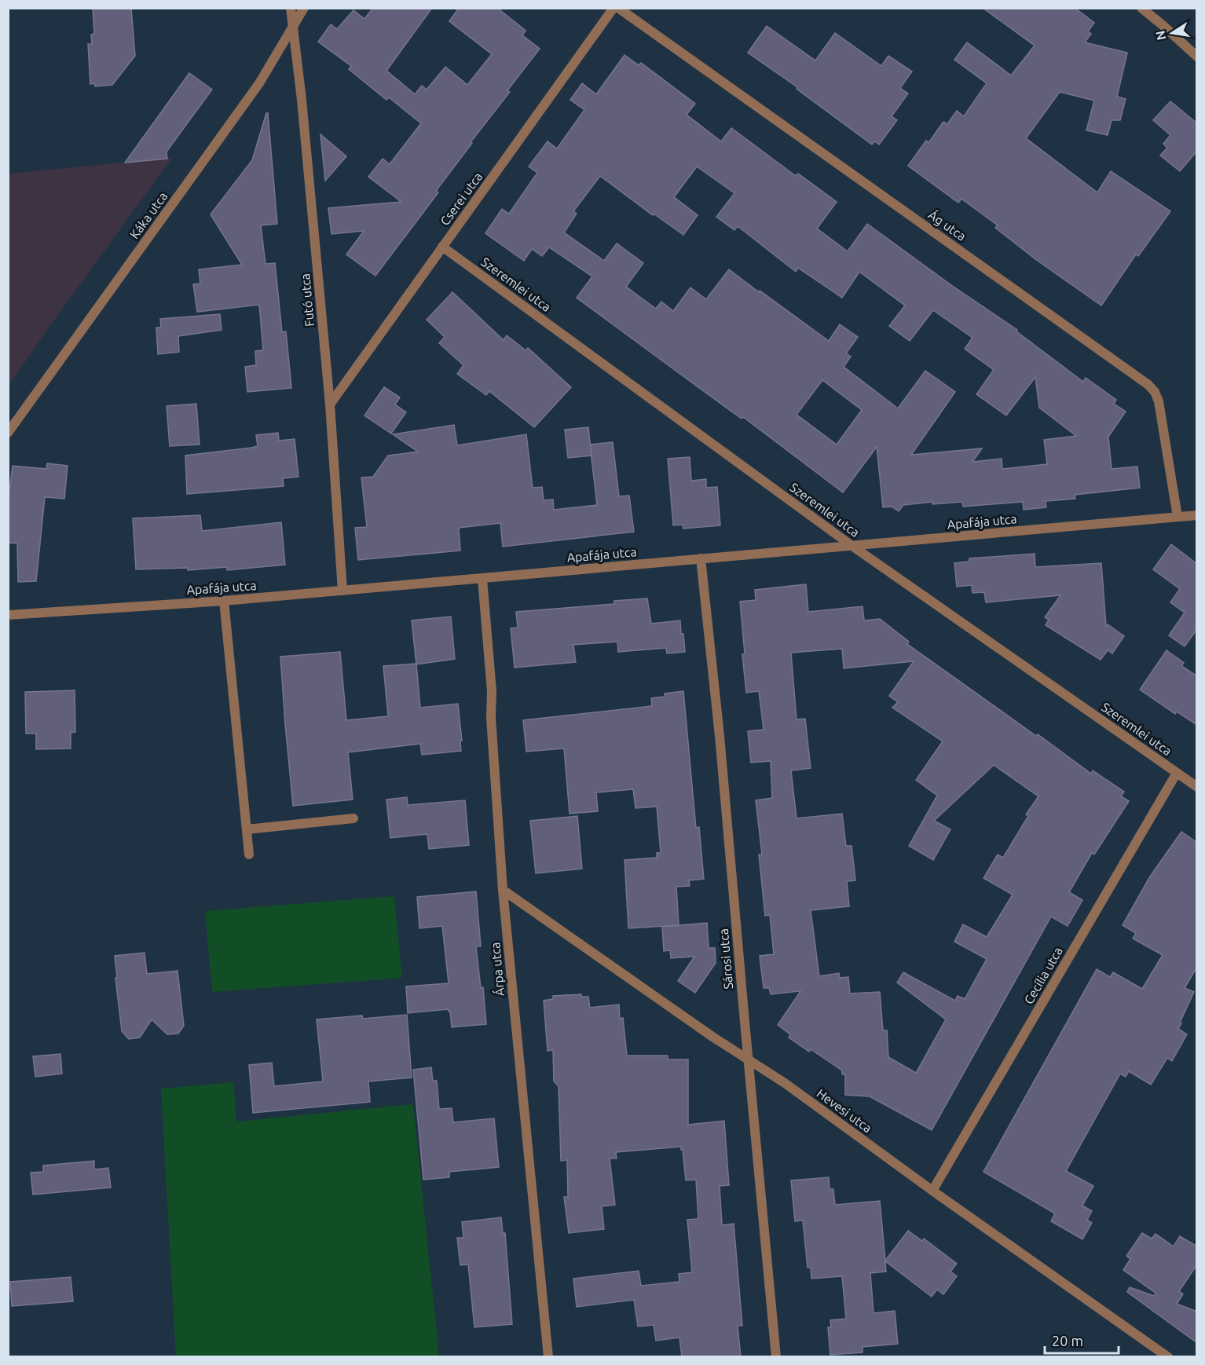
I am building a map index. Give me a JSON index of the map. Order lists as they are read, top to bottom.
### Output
{
  "streets": {
    "street": [
      "Cserei utca",
      "Káka utca",
      "Ág utca",
      "Szeremlei utca",
      "Futó utca",
      "Apafája utca",
      "Sárosi utca",
      "Árpa utca",
      "Cecília utca",
      "Hevesi utca"
    ]
  },
  "crossings": [
    ["Cserei utca", "Szeremlei utca"],
    ["Cserei utca", "Futó utca"],
    ["Káka utca", "Futó utca"],
    ["Ág utca", "Apafája utca"],
    ["Szeremlei utca", "Apafája utca"],
    ["Szeremlei utca", "Cecília utca"],
    ["Futó utca", "Apafája utca"],
    ["Apafája utca", "Sárosi utca"],
    ["Apafája utca", "Árpa utca"],
    ["Sárosi utca", "Hevesi utca"],
    ["Árpa utca", "Hevesi utca"],
    ["Cecília utca", "Hevesi utca"]
  ],
  "scale_bar": "20 m",
  "north": "left"
}
